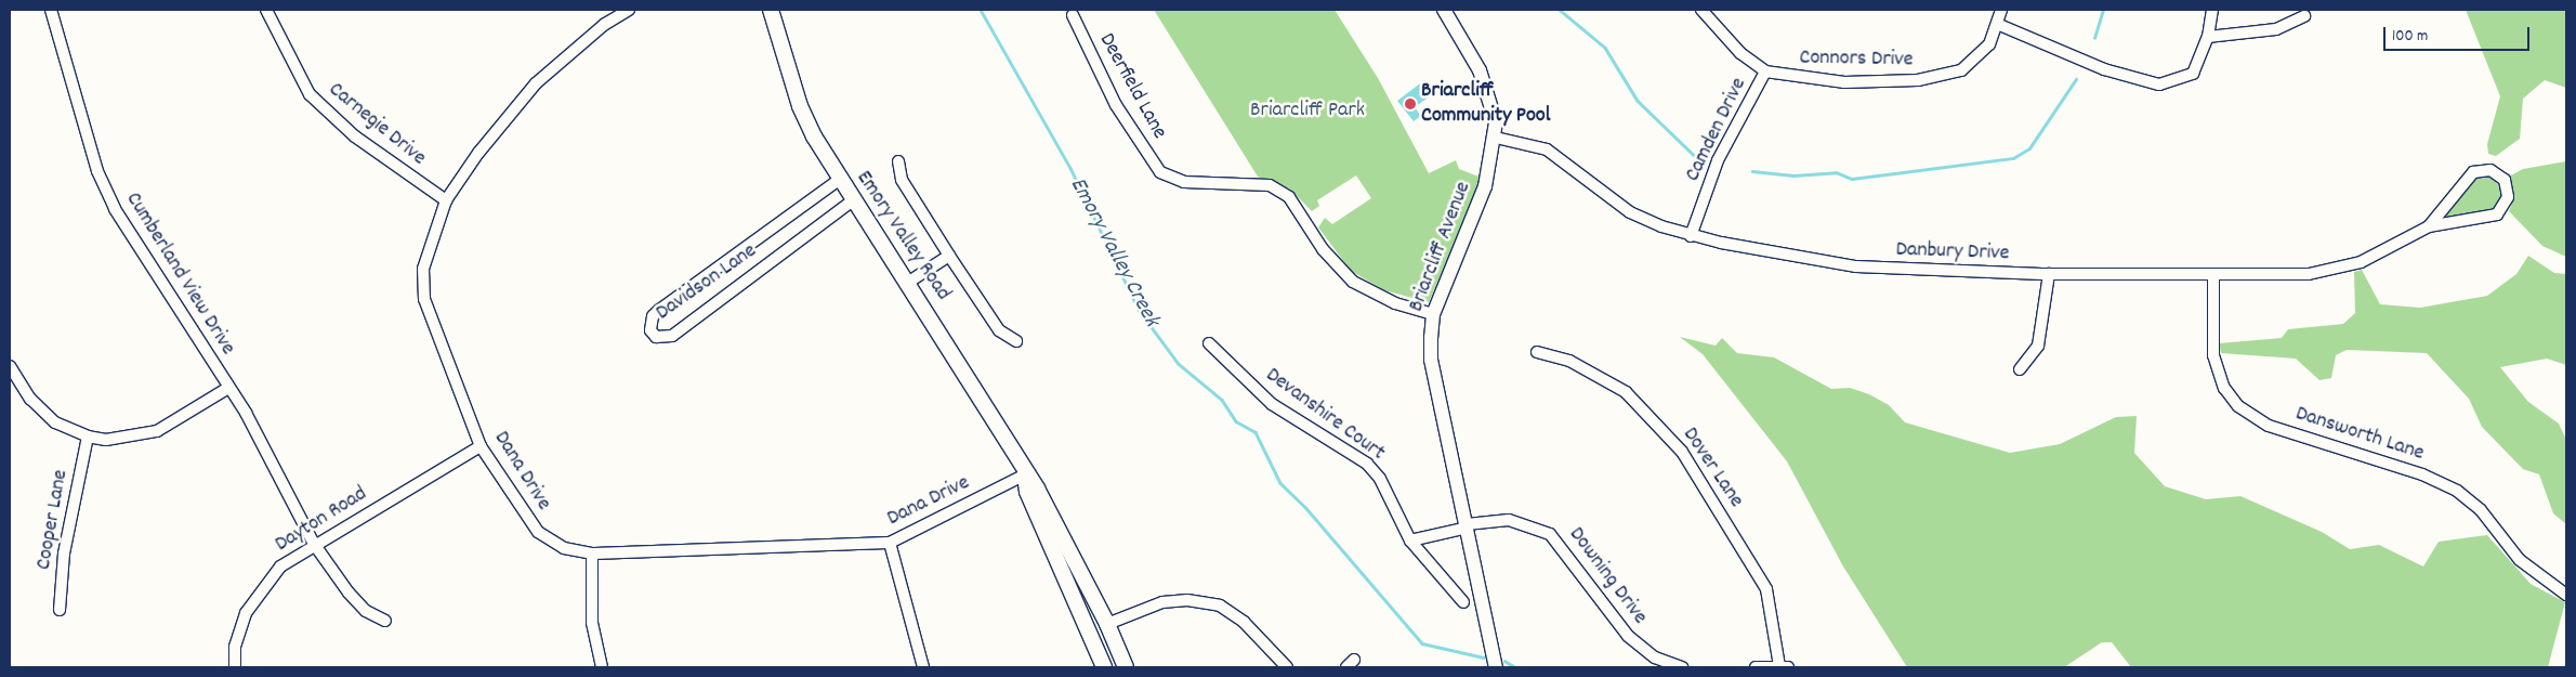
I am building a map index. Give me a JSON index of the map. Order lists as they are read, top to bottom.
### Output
{
  "streets": {
    "main road": ["Emory Valley Road"],
    "street": [
      "Connors Drive",
      "Deerfield Lane",
      "Carnegie Drive",
      "Camden Drive",
      "Briarcliff Avenue",
      "Danbury Drive",
      "Cumberland View Drive",
      "Davidson Lane",
      "Devanshire Court",
      "Dansworth Lane",
      "Dover Lane",
      "Dana Drive",
      "Cooper Lane",
      "Dayton Road",
      "Downing Drive"
    ]
  },
  "crossings": [
    ["Connors Drive", "Camden Drive"],
    ["Deerfield Lane", "Briarcliff Avenue"],
    ["Carnegie Drive", "Dana Drive"],
    ["Camden Drive", "Danbury Drive"],
    ["Emory Valley Road", "Davidson Lane"],
    ["Emory Valley Road", "Dana Drive"],
    ["Briarcliff Avenue", "Danbury Drive"],
    ["Briarcliff Avenue", "Downing Drive"],
    ["Danbury Drive", "Dansworth Lane"],
    ["Cumberland View Drive", "Dayton Road"],
    ["Devanshire Court", "Downing Drive"],
    ["Dana Drive", "Dayton Road"]
  ],
  "water": ["Emory Valley Creek"],
  "parks": ["Briarcliff Park"],
  "places": ["Briarcliff Community Pool"],
  "scale_bar": "100 m"
}
